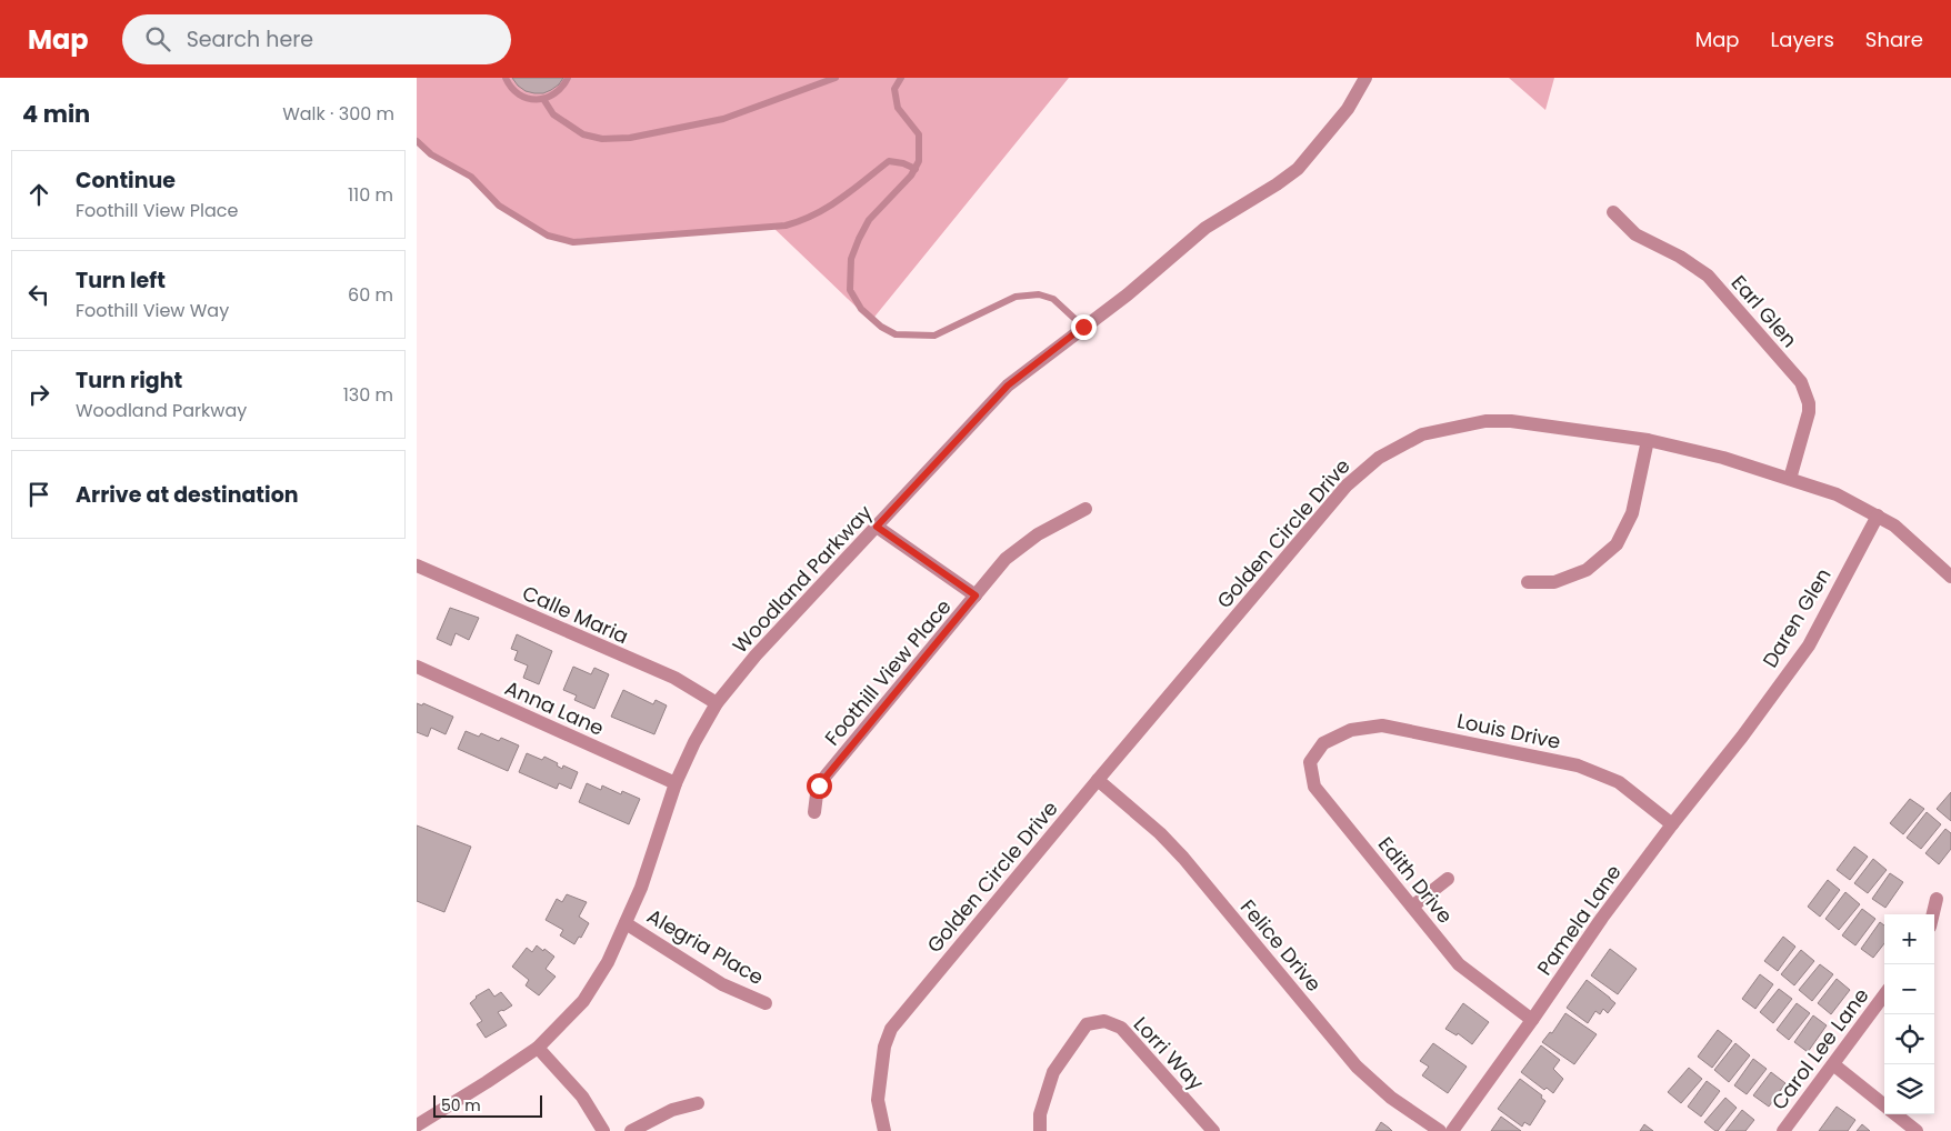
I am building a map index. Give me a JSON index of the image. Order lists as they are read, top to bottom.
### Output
{
  "streets": {
    "street": [
      "Earl Glen",
      "Golden Circle Drive",
      "Woodland Parkway",
      "Calle Maria",
      "Daren Glen",
      "Foothill View Place",
      "Anna Lane",
      "Louis Drive",
      "Edith Drive",
      "Pamela Lane",
      "Felice Drive",
      "Alegria Place",
      "Carol Lee Lane",
      "Lorri Way"
    ]
  },
  "crossings": [
    ["Earl Glen", "Golden Circle Drive"],
    ["Golden Circle Drive", "Daren Glen"],
    ["Golden Circle Drive", "Felice Drive"],
    ["Woodland Parkway", "Calle Maria"],
    ["Woodland Parkway", "Anna Lane"],
    ["Woodland Parkway", "Alegria Place"],
    ["Daren Glen", "Pamela Lane"],
    ["Louis Drive", "Edith Drive"],
    ["Louis Drive", "Pamela Lane"],
    ["Edith Drive", "Pamela Lane"]
  ],
  "scale_bar": "50 m",
  "page": {
    "header": "Map",
    "search": "Search here",
    "nav": ["Map", "Layers", "Share"],
    "heading": ["4 min", "Walk · 300 m"],
    "list": [
      ["Continue", "Foothill View Place", "110 m"],
      ["Turn left", "Foothill View Way", "60 m"],
      ["Turn right", "Woodland Parkway", "130 m"],
      "Arrive at destination"
    ],
    "map_buttons": ["+", "−"],
    "scale": "50 m"
  }
}
